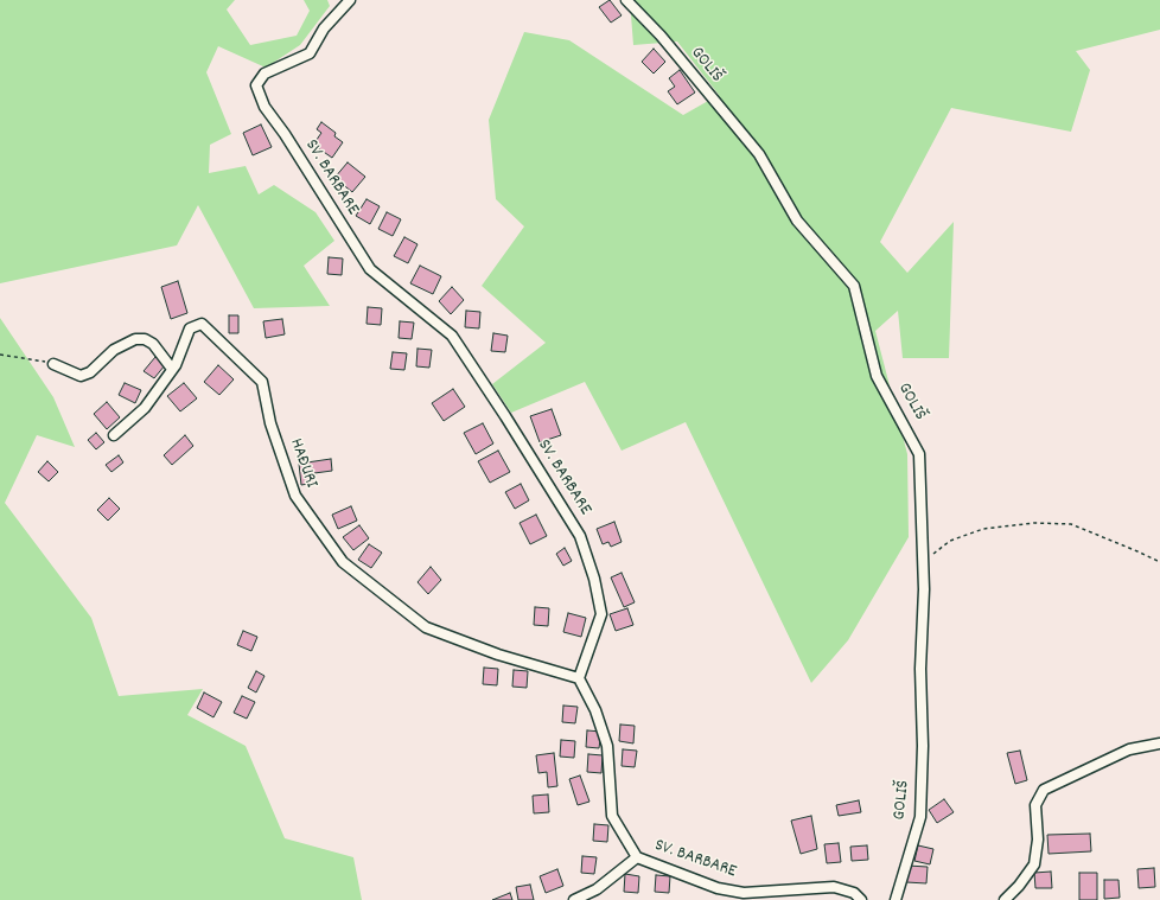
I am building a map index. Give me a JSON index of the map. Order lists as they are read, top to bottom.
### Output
{
  "streets": {
    "street": ["GOLIŠ", "SV. BARBARE", "HAĐURI"]
  },
  "crossings": [
    ["SV. BARBARE", "HAĐURI"]
  ]
}
